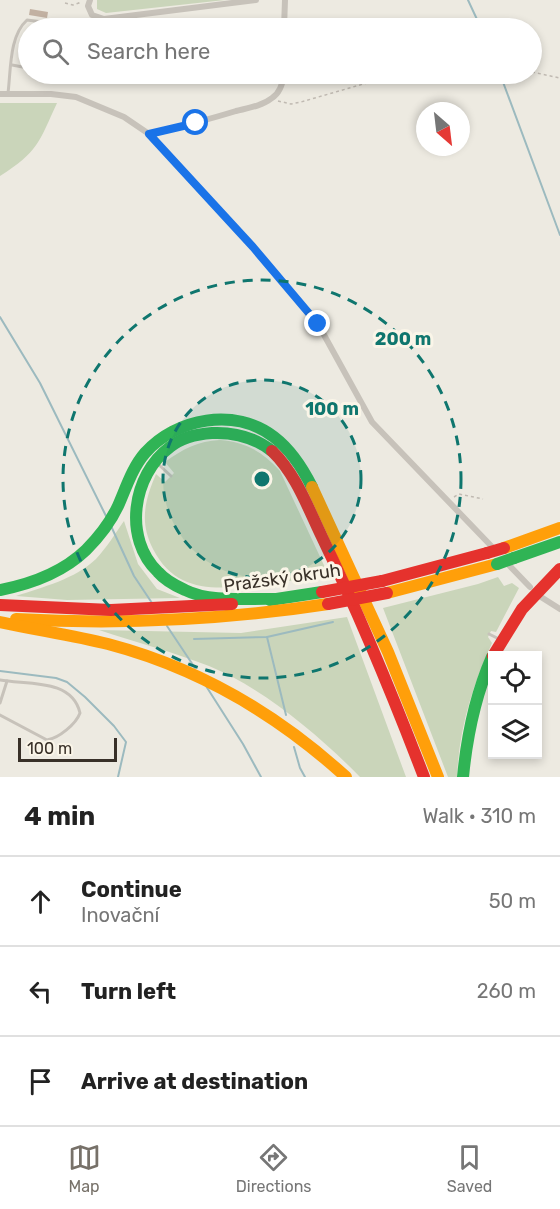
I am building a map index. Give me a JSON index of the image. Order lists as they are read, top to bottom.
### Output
{
  "streets": {
    "highway": ["Pražský okruh"]
  },
  "scale_bar": "100 m",
  "north": "bottom right",
  "page": {
    "search": "Search here",
    "scale": "100 m",
    "heading": ["4 min", "Walk · 310 m"],
    "list": [
      ["Continue", "Inovační", "50 m"],
      ["Turn left", "260 m"],
      "Arrive at destination"
    ],
    "nav": ["Map", "Directions", "Saved"]
  },
  "rings": ["200 m", "100 m"]
}
